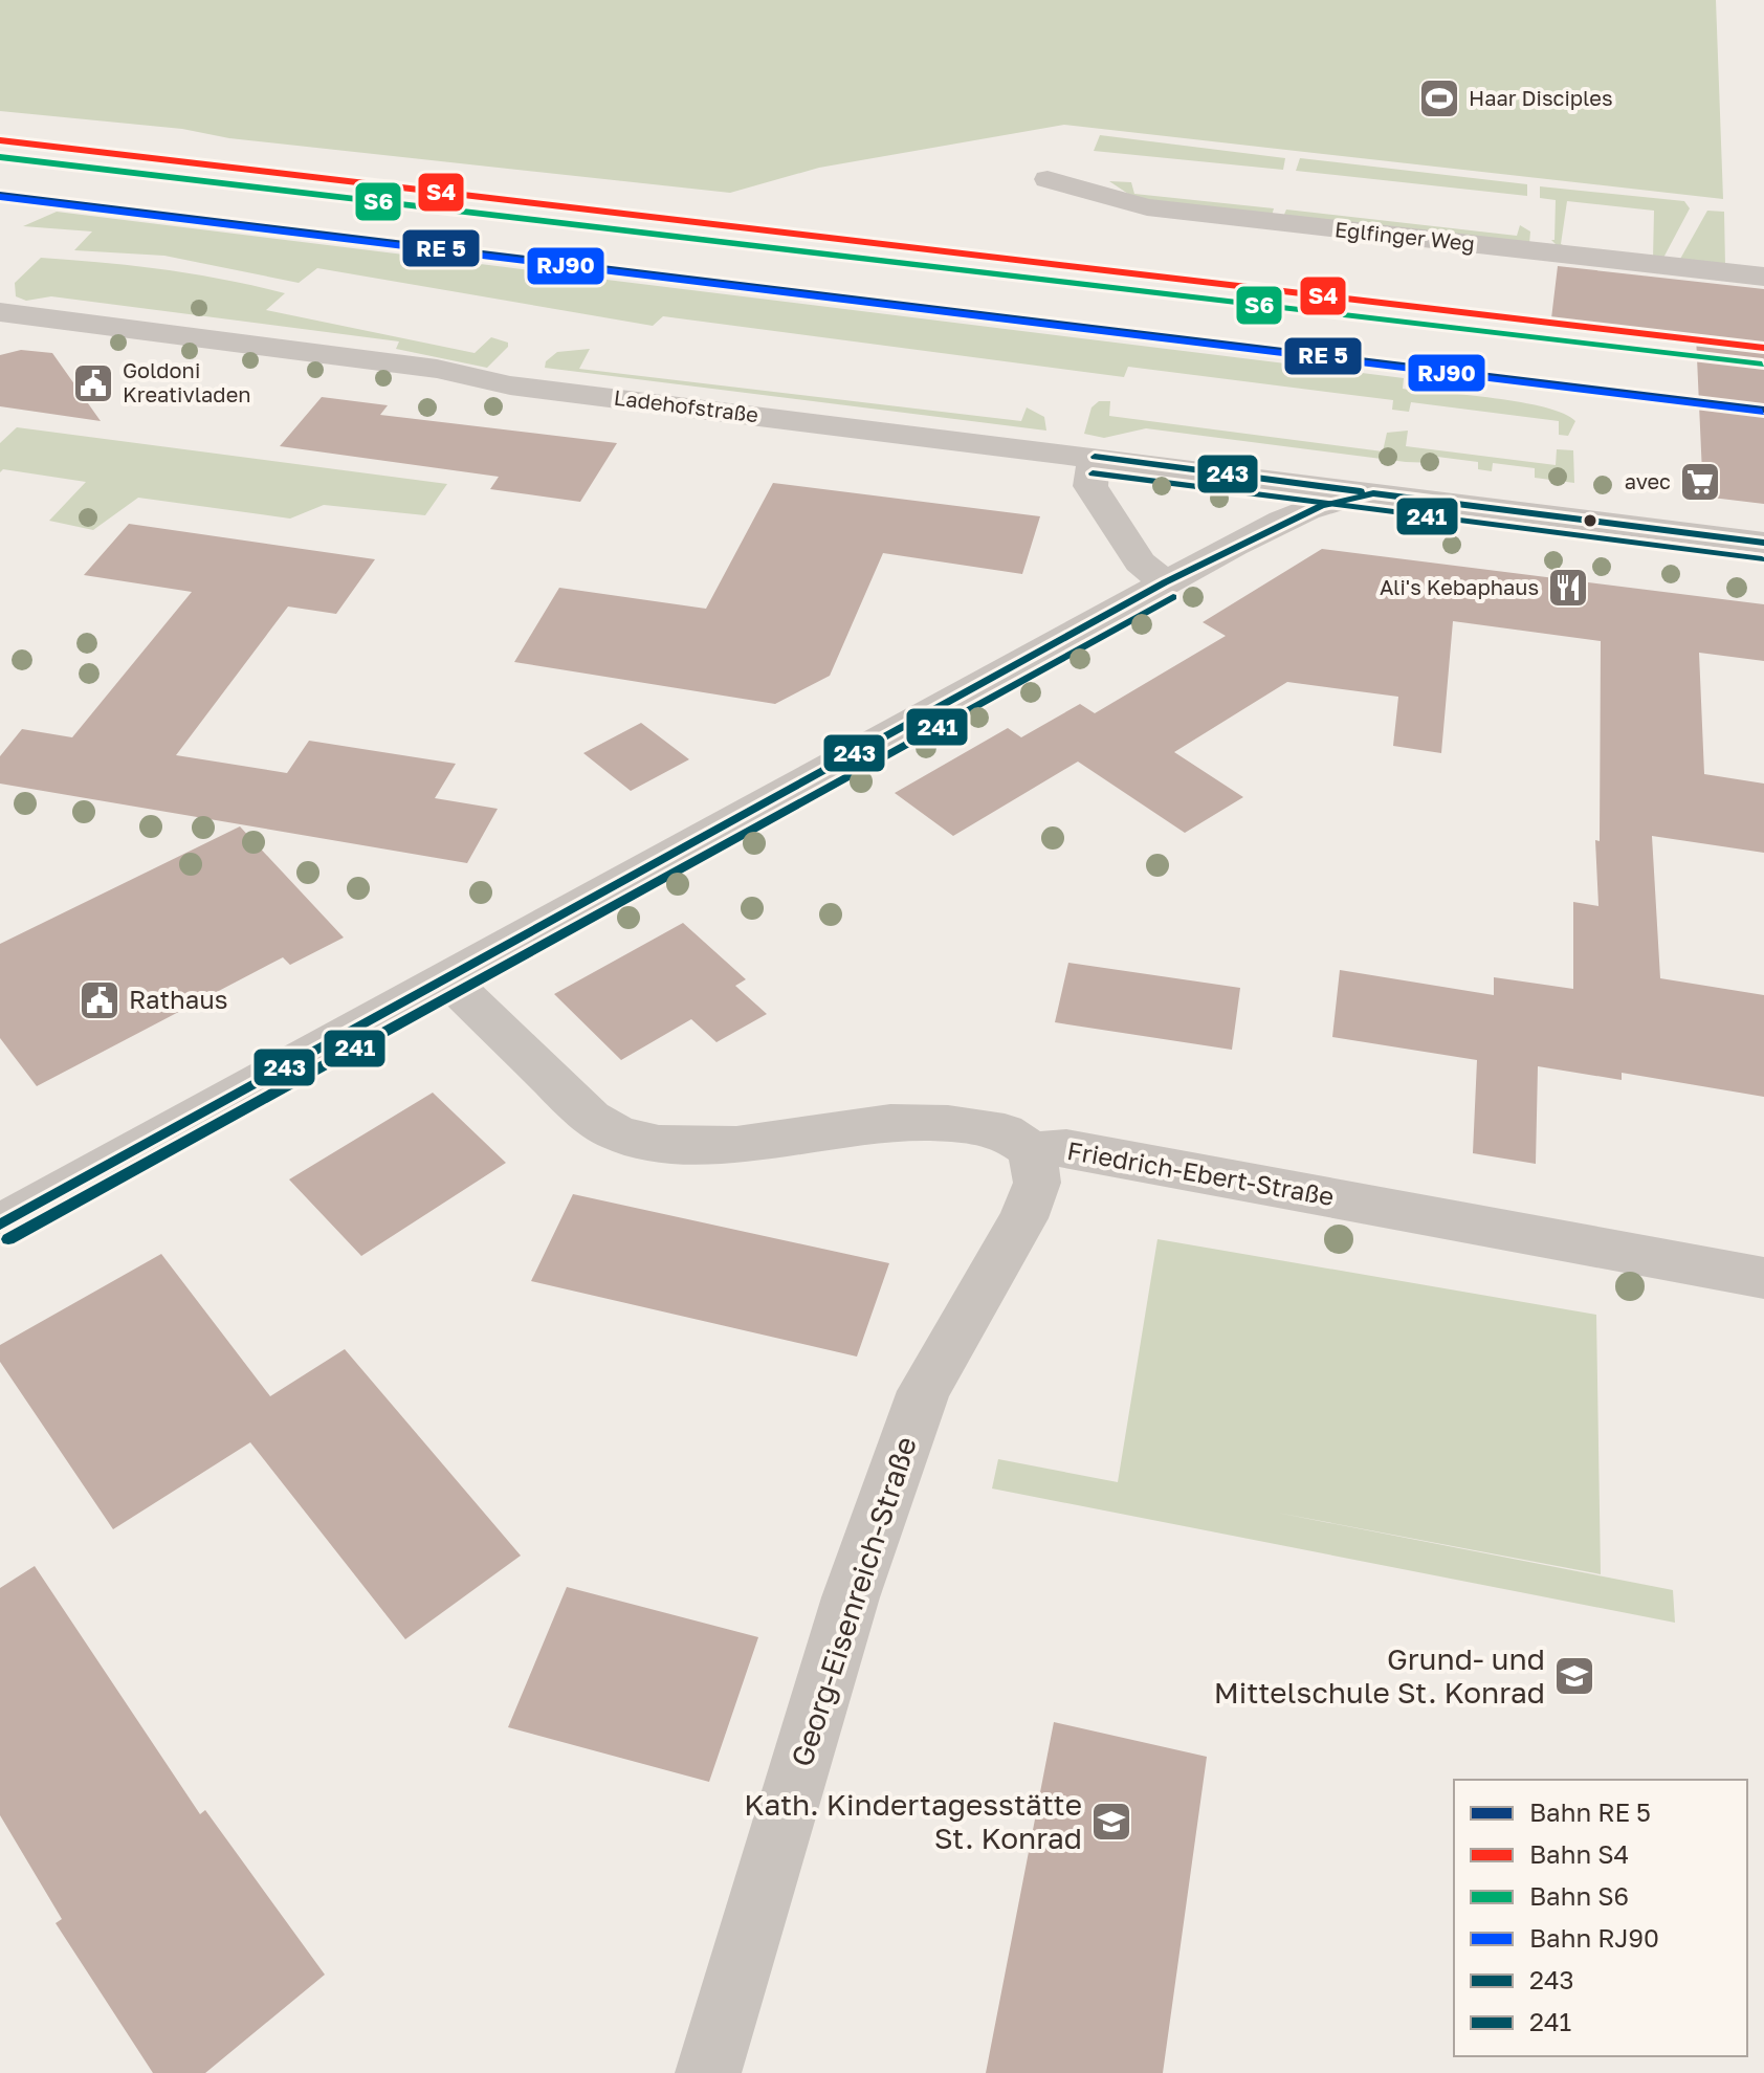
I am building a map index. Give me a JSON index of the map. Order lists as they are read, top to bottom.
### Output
{
  "streets": {
    "street": [
      "Eglfinger Weg",
      "Ladehofstraße",
      "Friedrich-Ebert-Straße",
      "Georg-Eisenreich-Straße"
    ]
  },
  "crossings": [
    ["Friedrich-Ebert-Straße", "Georg-Eisenreich-Straße"]
  ],
  "places": {
    "sports": ["Haar Disciples"],
    "public building": ["Goldoni Kreativladen", "Rathaus"],
    "supermarket": ["avec"],
    "restaurant": ["Ali's Kebaphaus"],
    "school or university": ["Grund- und Mittelschule St. Konrad", "Kath. Kindertagesstätte St. Konrad"]
  },
  "lines": [
    "rail line S4",
    "rail line S6",
    "rail line RJ90",
    "transit line 243",
    "transit line 241"
  ],
  "legend": [
    "Bahn RE 5",
    "Bahn S4",
    "Bahn S6",
    "Bahn RJ90",
    "243",
    "241"
  ]
}
